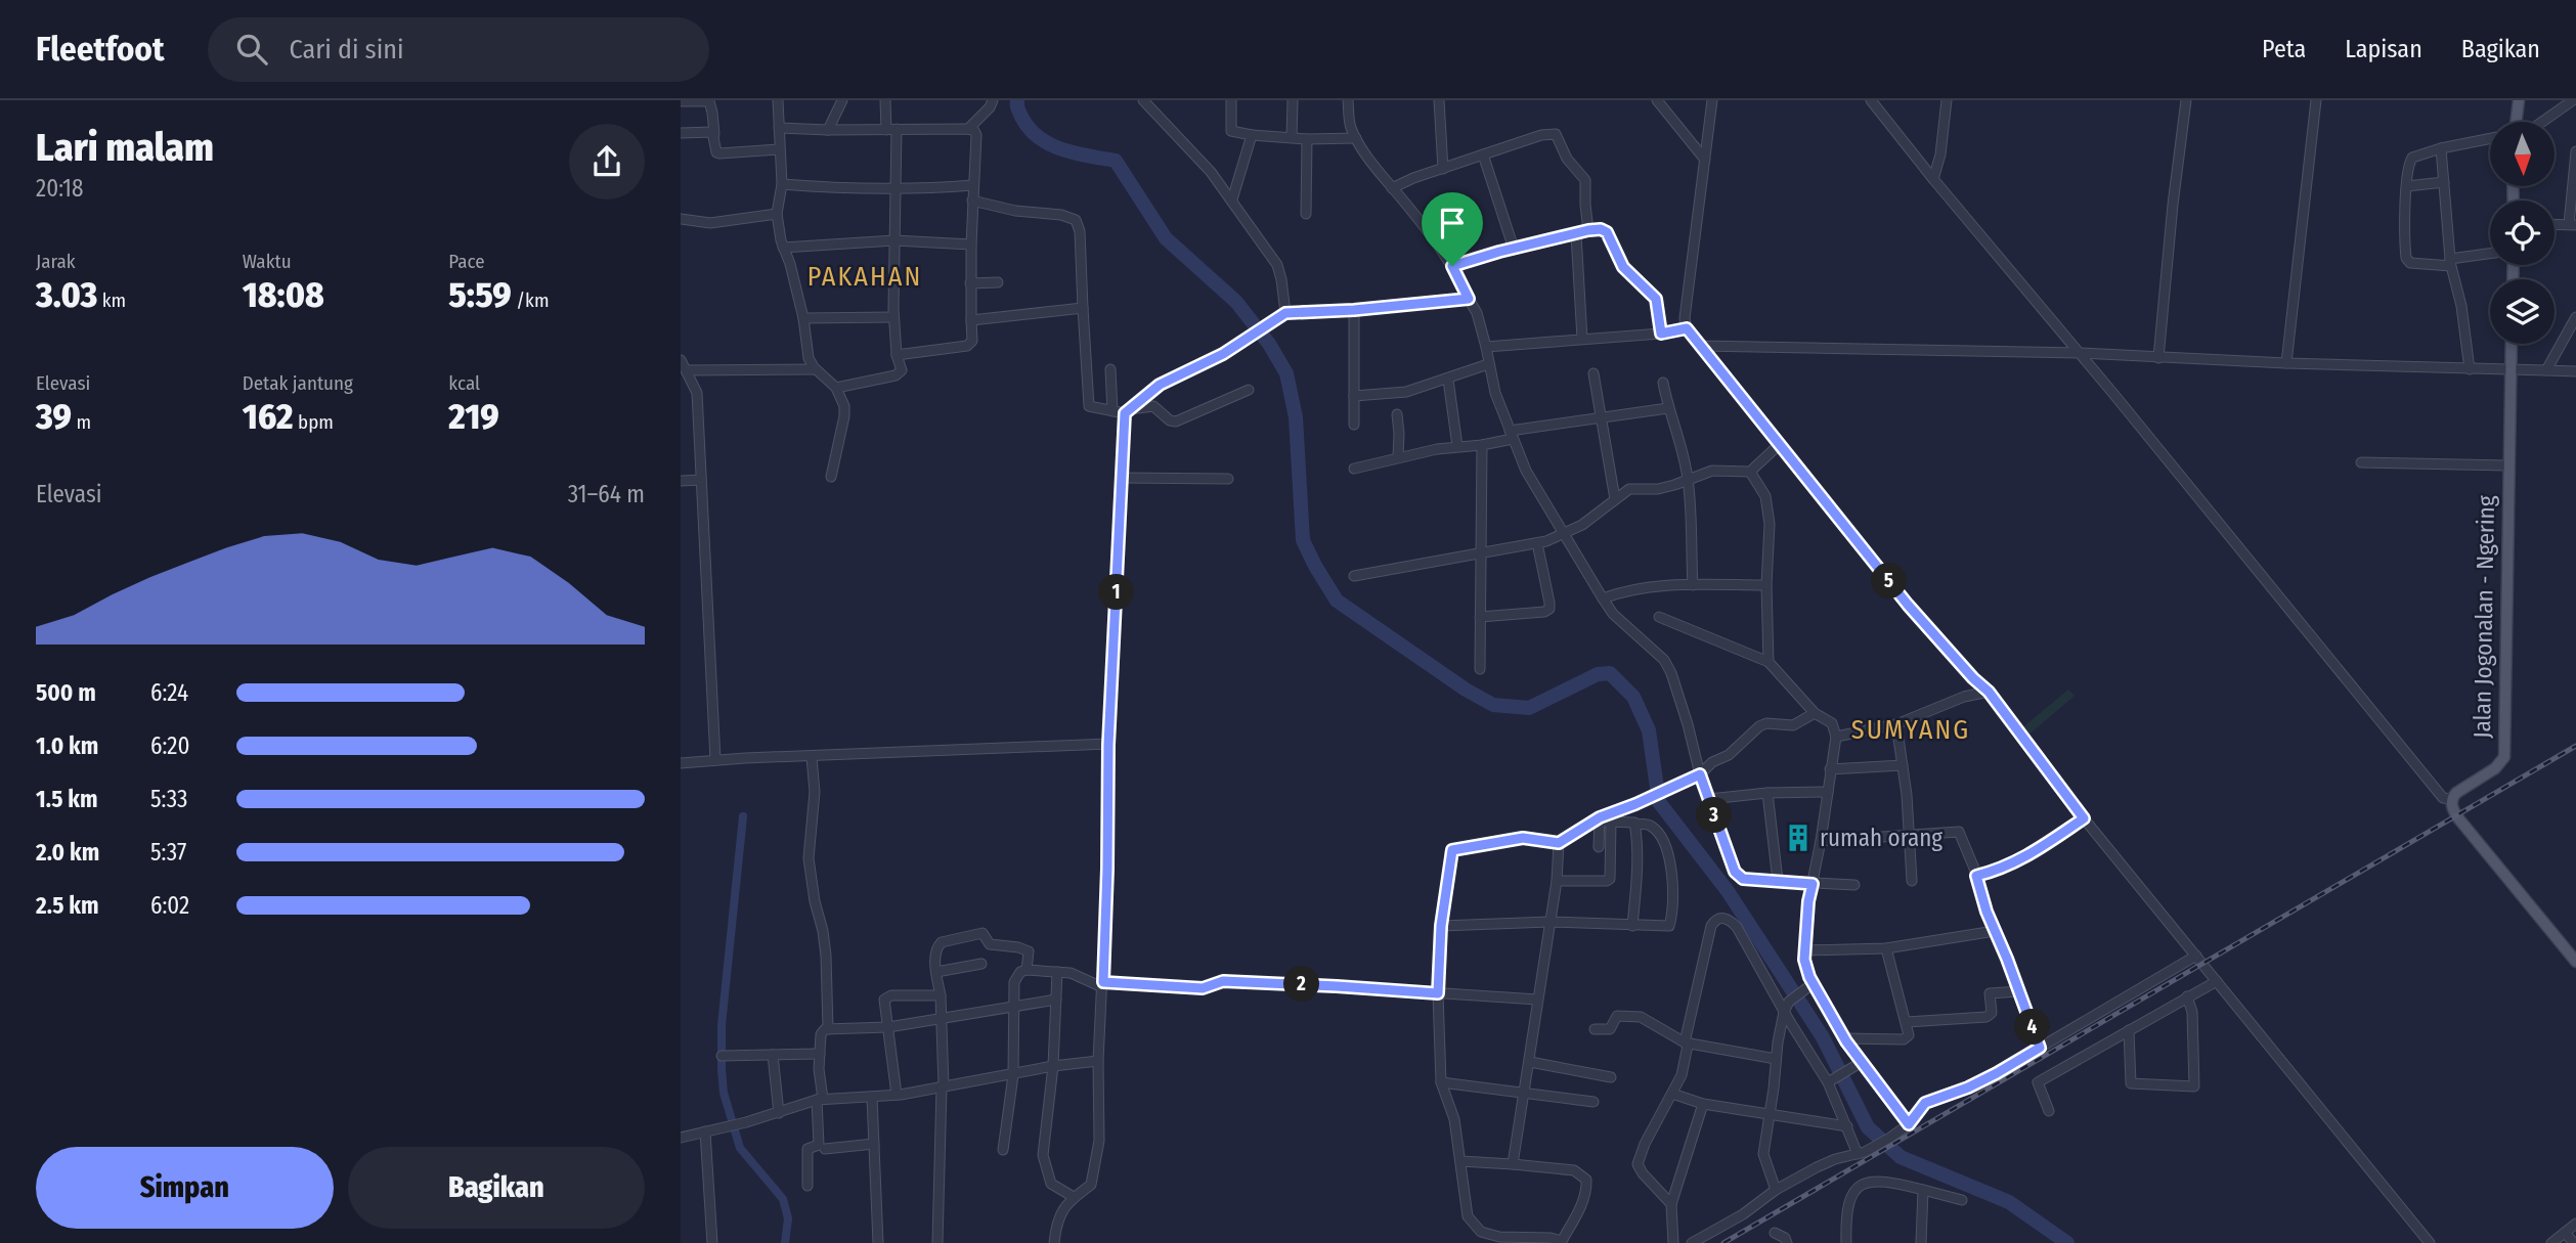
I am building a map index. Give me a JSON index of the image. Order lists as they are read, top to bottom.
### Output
{
  "streets": {
    "main road": ["Jalan Jogonalan - Ngering"]
  },
  "districts": ["PAKAHAN", "SUMYANG"],
  "places": {
    "building": ["rumah orang"]
  },
  "north": "bottom",
  "page": {
    "header": "Fleetfoot",
    "search": "Cari di sini",
    "nav": ["Peta", "Lapisan", "Bagikan"],
    "heading": ["Lari malam", "20:18"],
    "stats": [
      ["Jarak", "3.03 km"],
      ["Waktu", "18:08"],
      ["Pace", "5:59 /km"],
      ["Elevasi", "39 m"],
      ["Detak jantung", "162 bpm"],
      ["kcal", "219"]
    ],
    "chart": ["Elevasi", "31–64 m"],
    "pins": [
      "5",
      "1",
      "3",
      "2",
      "4"
    ],
    "list": [
      {
        "name": "500 m",
        "note": "6:24"
      },
      {
        "name": "1.0 km",
        "note": "6:20"
      },
      {
        "name": "1.5 km",
        "note": "5:33"
      },
      {
        "name": "2.0 km",
        "note": "5:37"
      },
      {
        "name": "2.5 km",
        "note": "6:02"
      }
    ],
    "buttons": ["Simpan", "Bagikan"]
  }
}
